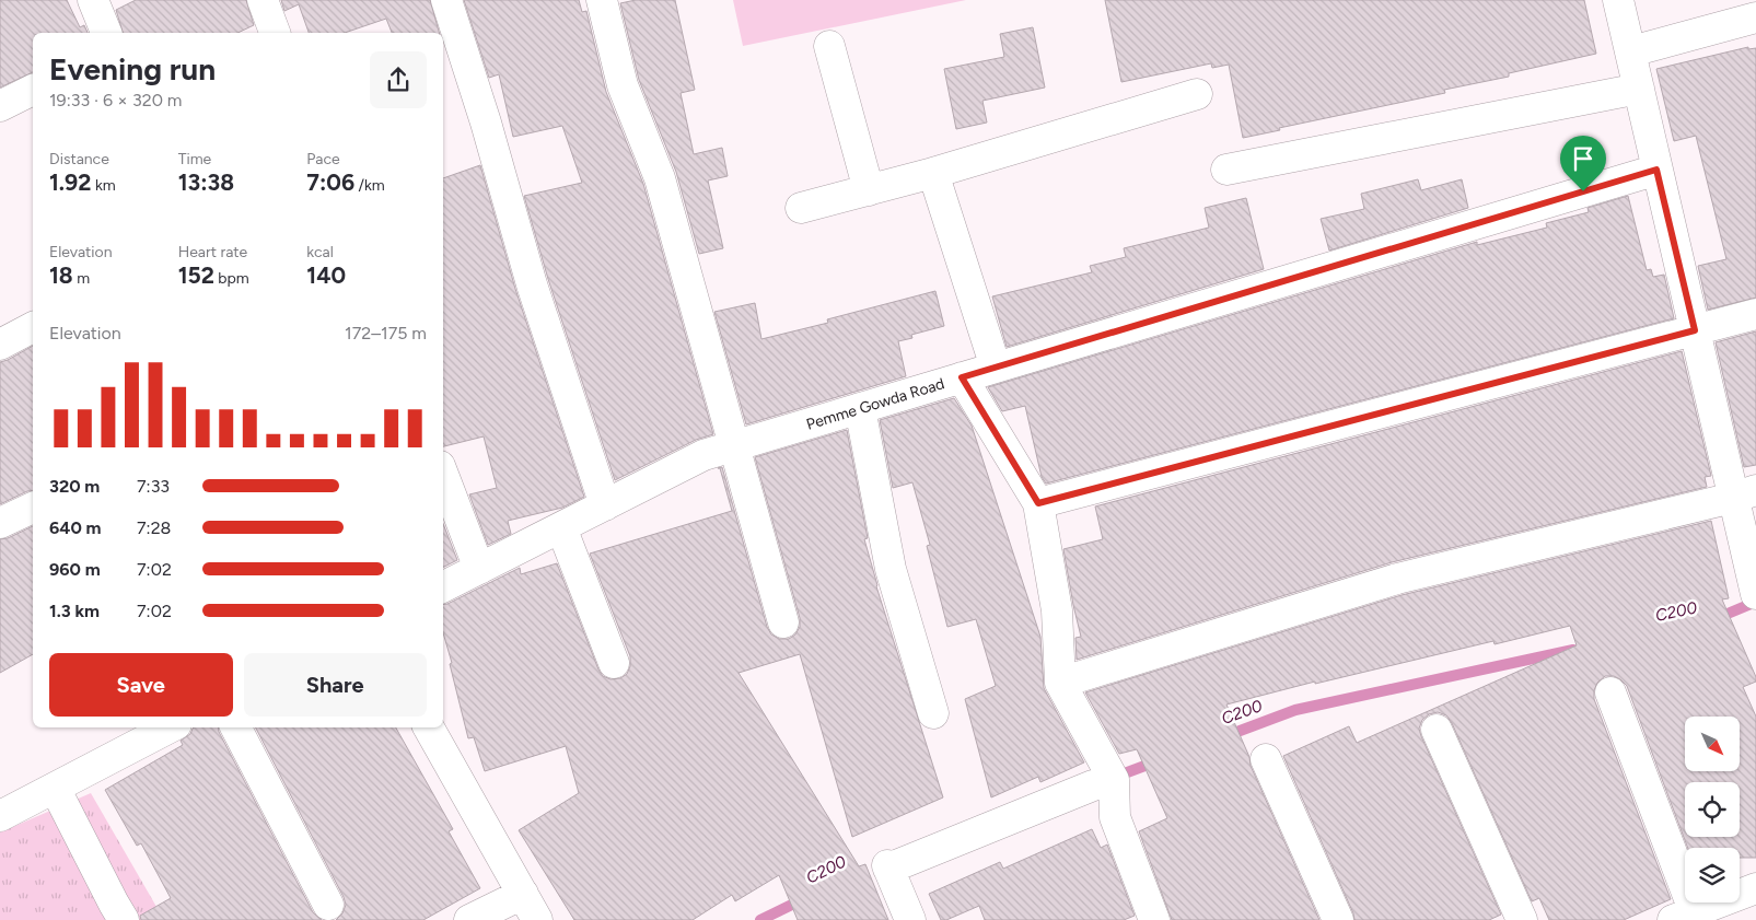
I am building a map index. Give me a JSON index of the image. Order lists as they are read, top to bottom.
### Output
{
  "streets": {
    "street": ["Pemme Gowda Road"]
  },
  "water": ["C200"],
  "north": "bottom right",
  "page": {
    "heading": ["Evening run", "19:33 · 6 × 320 m"],
    "stats": [
      ["Distance", "1.92 km"],
      ["Time", "13:38"],
      ["Pace", "7:06 /km"],
      ["Elevation", "18 m"],
      ["Heart rate", "152 bpm"],
      ["kcal", "140"]
    ],
    "chart": ["Elevation", "172–175 m"],
    "list": [
      {
        "name": "320 m",
        "note": "7:33"
      },
      {
        "name": "640 m",
        "note": "7:28"
      },
      {
        "name": "960 m",
        "note": "7:02"
      },
      {
        "name": "1.3 km",
        "note": "7:02"
      }
    ],
    "buttons": ["Save", "Share"]
  }
}
